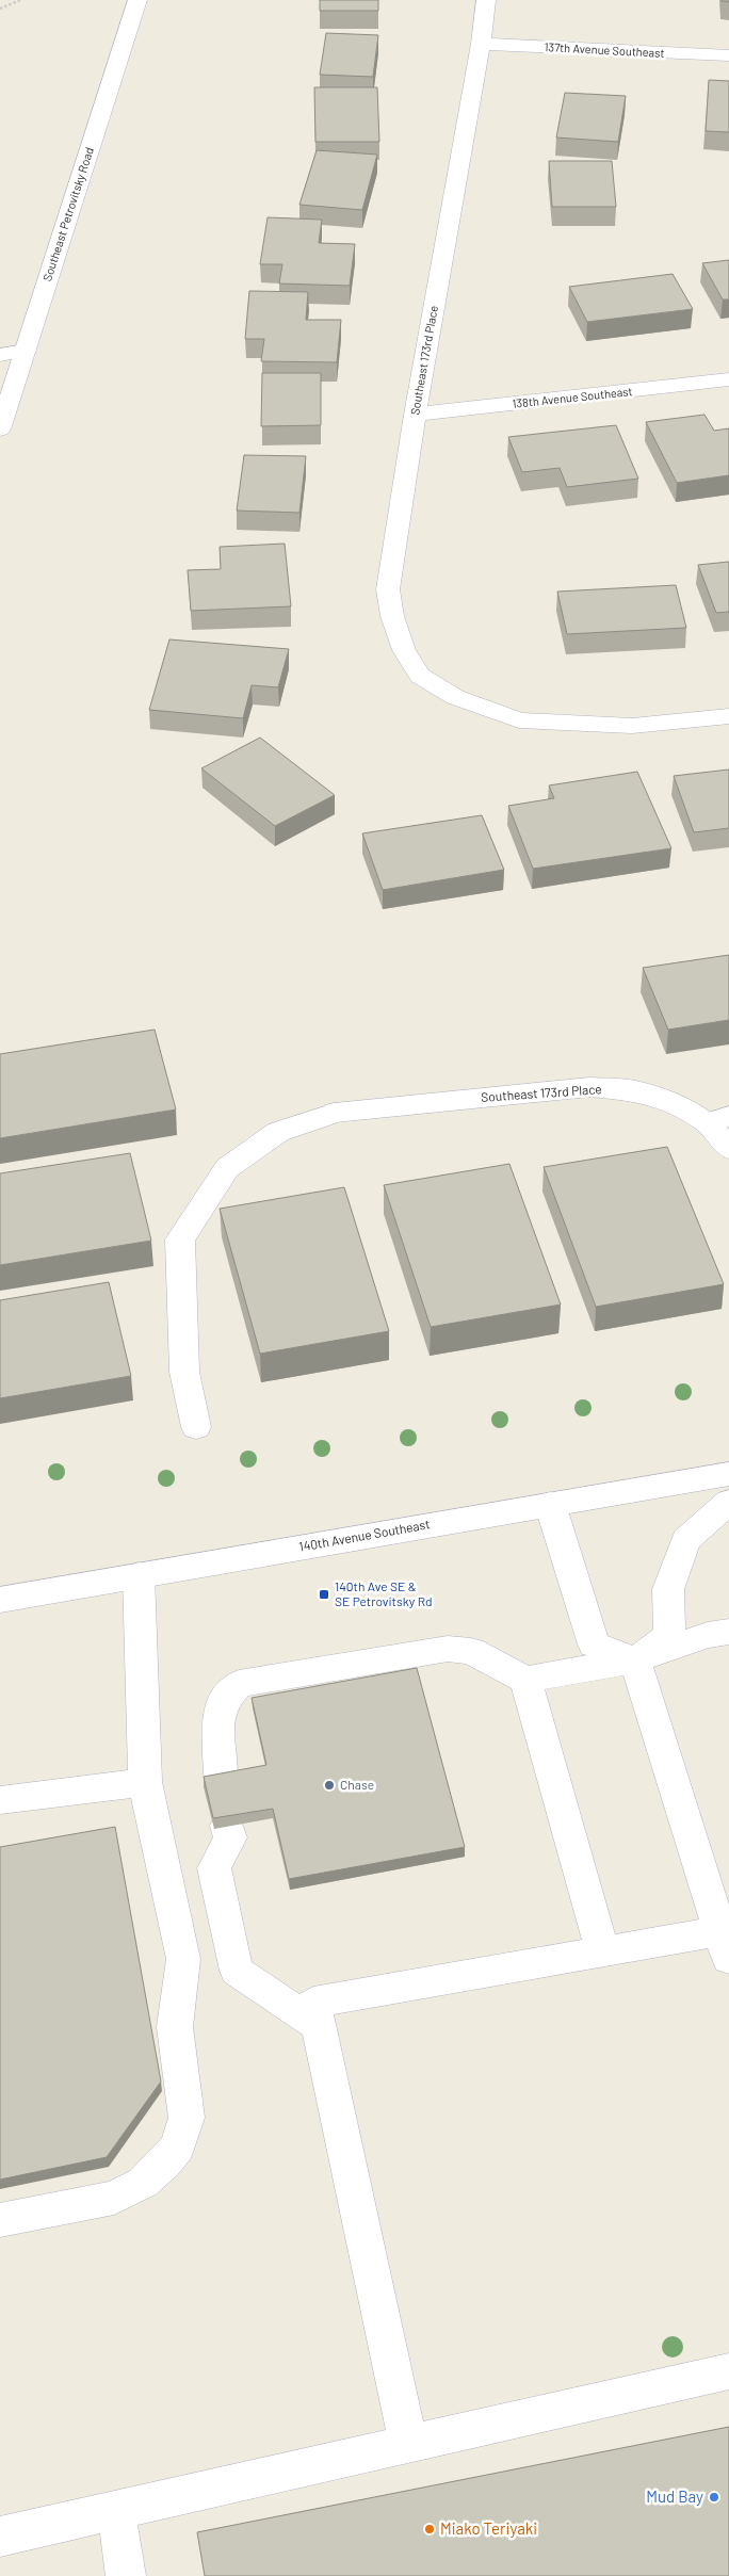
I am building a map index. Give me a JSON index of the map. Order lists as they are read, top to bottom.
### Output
{
  "streets": {
    "street": [
      "137th Avenue Southeast",
      "Southeast Petrovitsky Road",
      "Southeast 173rd Place",
      "138th Avenue Southeast",
      "140th Avenue Southeast"
    ]
  },
  "crossings": [
    ["137th Avenue Southeast", "Southeast 173rd Place"],
    ["Southeast 173rd Place", "138th Avenue Southeast"]
  ],
  "places": {
    "transit": ["140th Ave SE & SE Petrovitsky Rd"],
    "other": ["Chase", "Mud Bay", "Miako Teriyaki"]
  }
}
